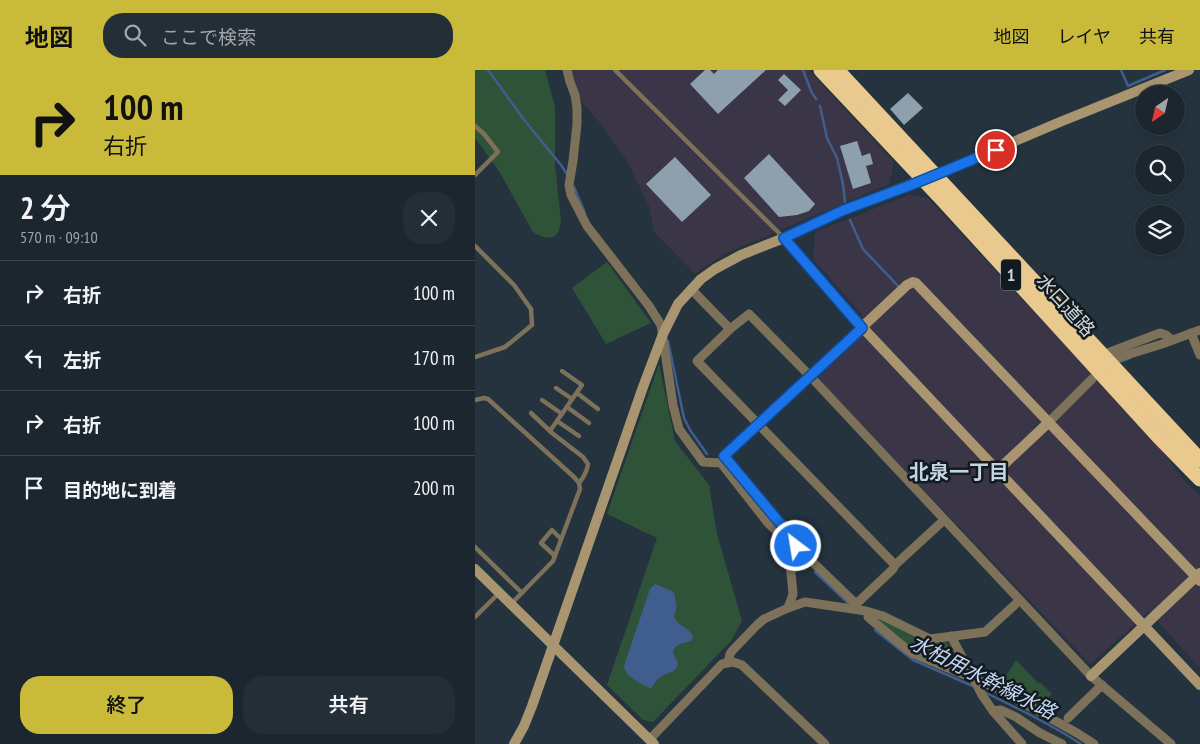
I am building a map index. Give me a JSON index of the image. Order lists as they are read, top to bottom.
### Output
{
  "streets": {
    "highway": ["1", "水口道路"]
  },
  "districts": ["北泉一丁目"],
  "water": ["水柏用水幹線水路"],
  "north": "bottom left",
  "page": {
    "header": "地図",
    "search": "ここで検索",
    "nav": ["地図", "レイヤ", "共有"],
    "turn": ["100 m", "右折"],
    "heading": ["2 分", "570 m · 09:10"],
    "list": [
      {
        "name": "右折",
        "value": "100 m"
      },
      {
        "name": "左折",
        "value": "170 m"
      },
      {
        "name": "右折",
        "value": "100 m"
      },
      {
        "name": "目的地に到着",
        "value": "200 m"
      }
    ],
    "buttons": ["終了", "共有"]
  }
}
